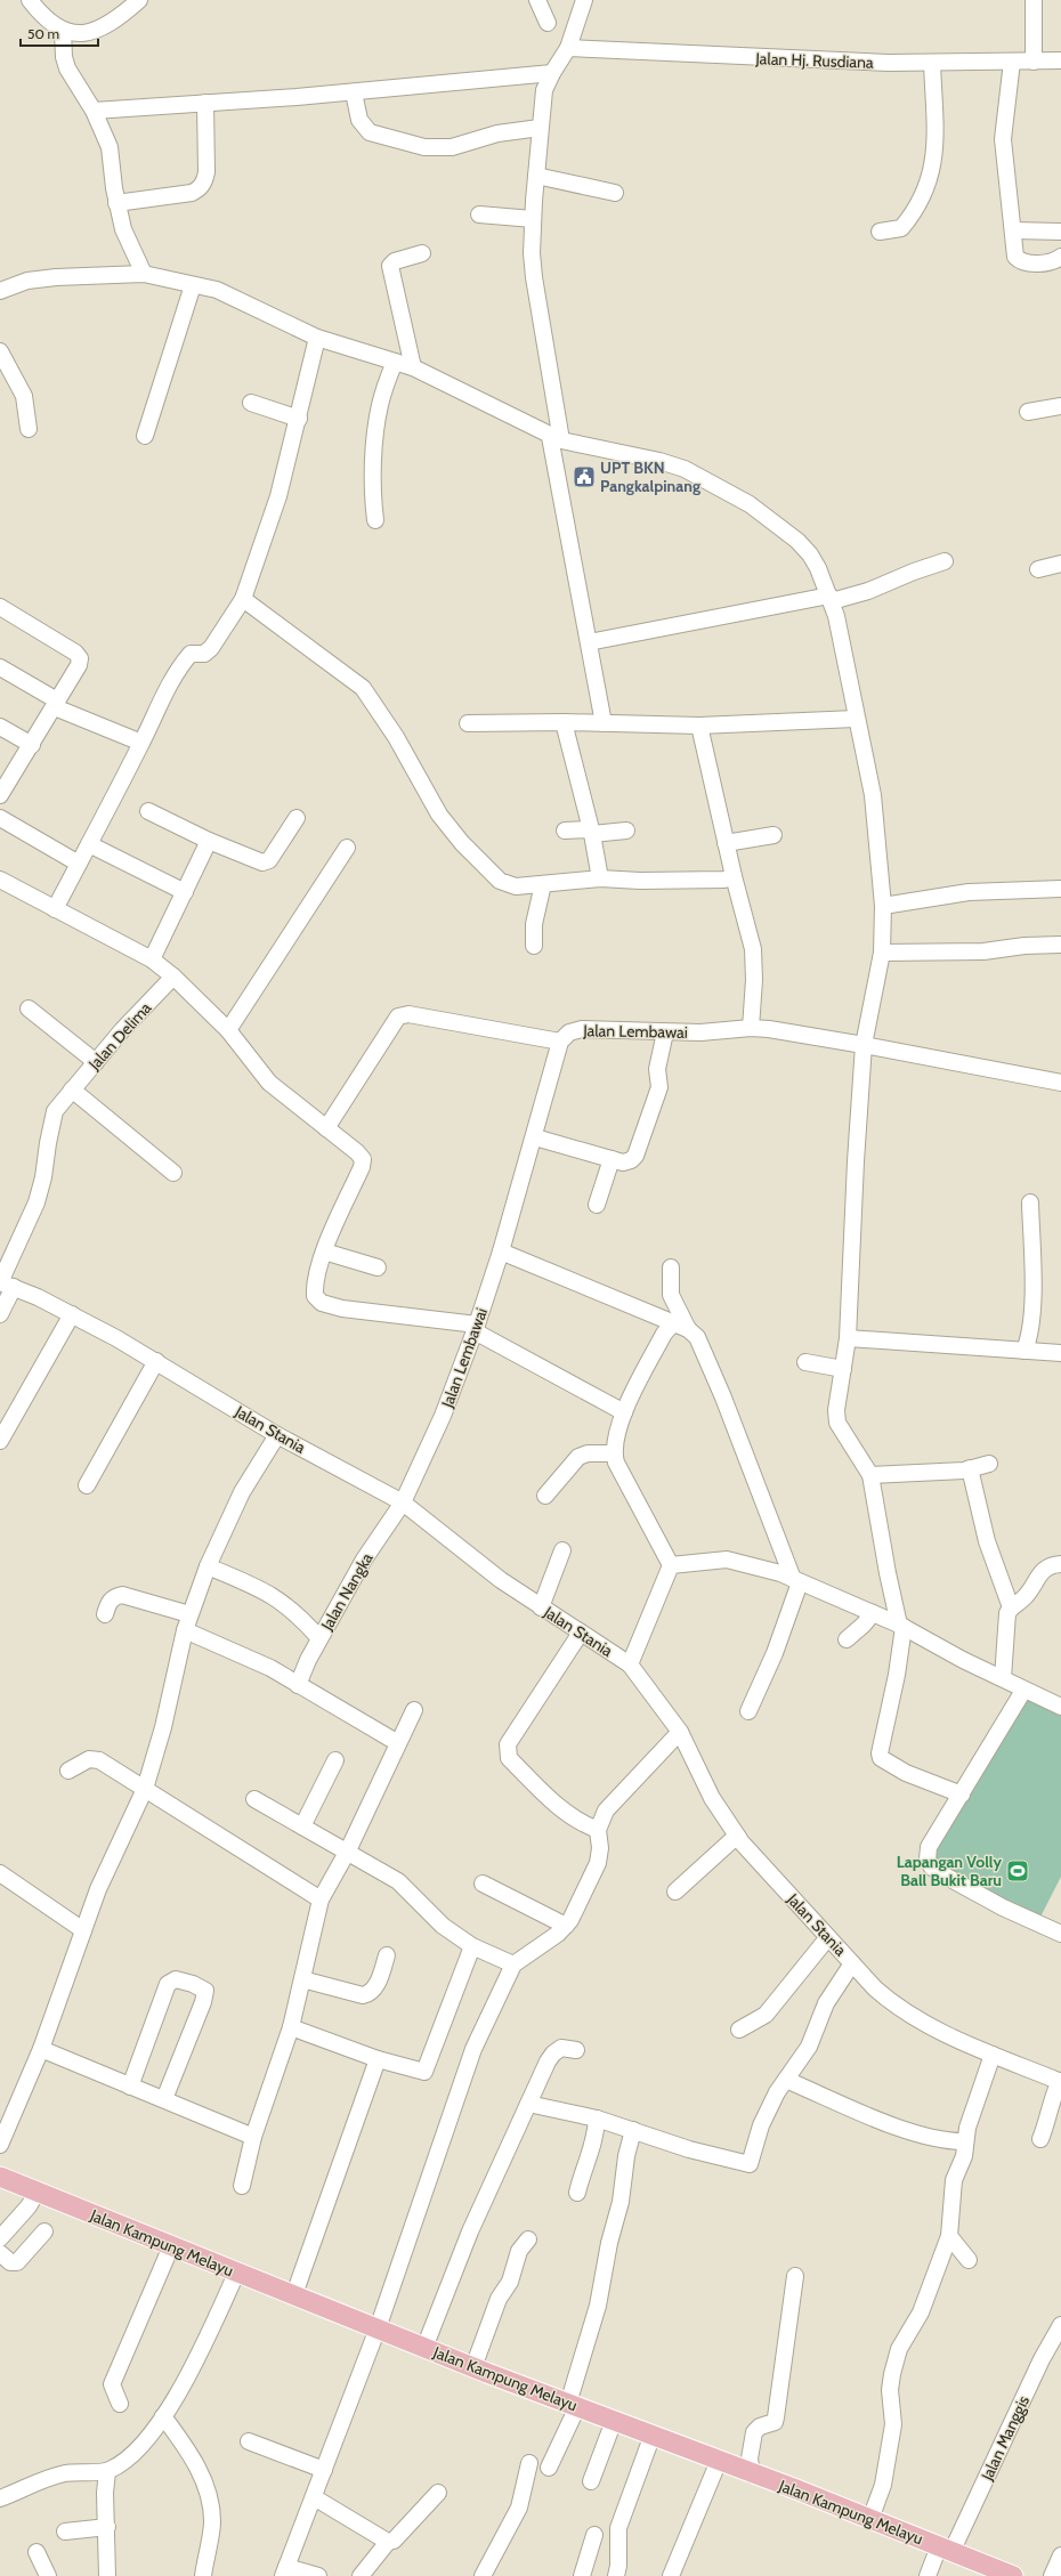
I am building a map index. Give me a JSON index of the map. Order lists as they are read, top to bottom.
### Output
{
  "streets": {
    "main road": ["Jalan Kampung Melayu"],
    "street": [
      "Jalan Hj. Rusdiana",
      "Jalan Lembawai",
      "Jalan Delima",
      "Jalan Stania",
      "Jalan Nangka",
      "Jalan Manggis"
    ]
  },
  "crossings": [
    ["Jalan Lembawai", "Jalan Stania"],
    ["Jalan Lembawai", "Jalan Nangka"],
    ["Jalan Delima", "Jalan Stania"],
    ["Jalan Stania", "Jalan Nangka"],
    ["Jalan Kampung Melayu", "Jalan Manggis"]
  ],
  "places": {
    "public building": ["UPT BKN Pangkalpinang"],
    "sports": ["Lapangan Volly Ball Bukit Baru"]
  },
  "scale_bar": "50 m"
}
